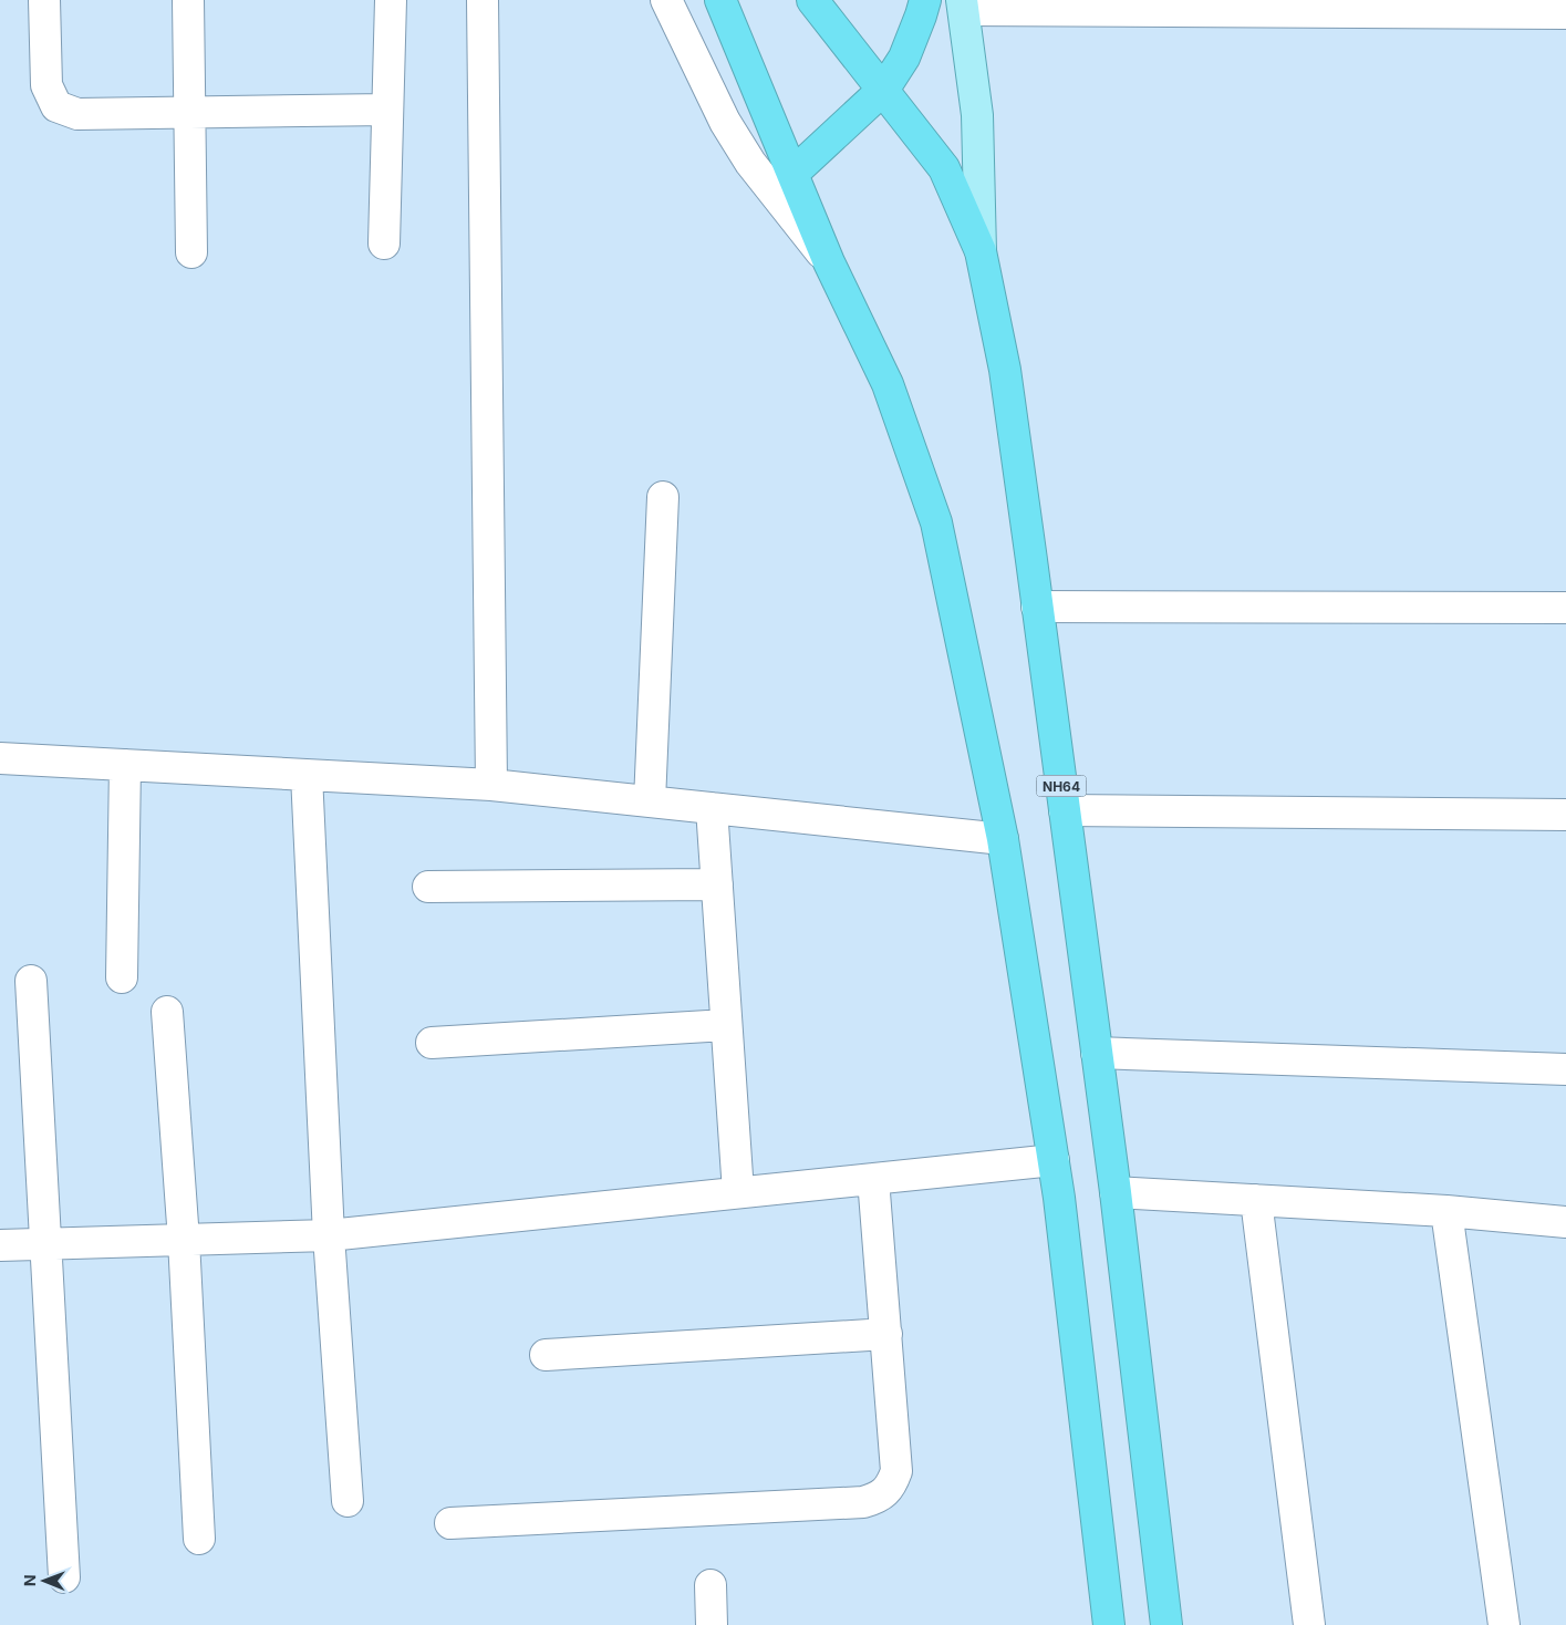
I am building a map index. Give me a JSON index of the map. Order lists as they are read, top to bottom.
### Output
{
  "streets": {
    "highway": ["NH64"]
  },
  "north": "left"
}
